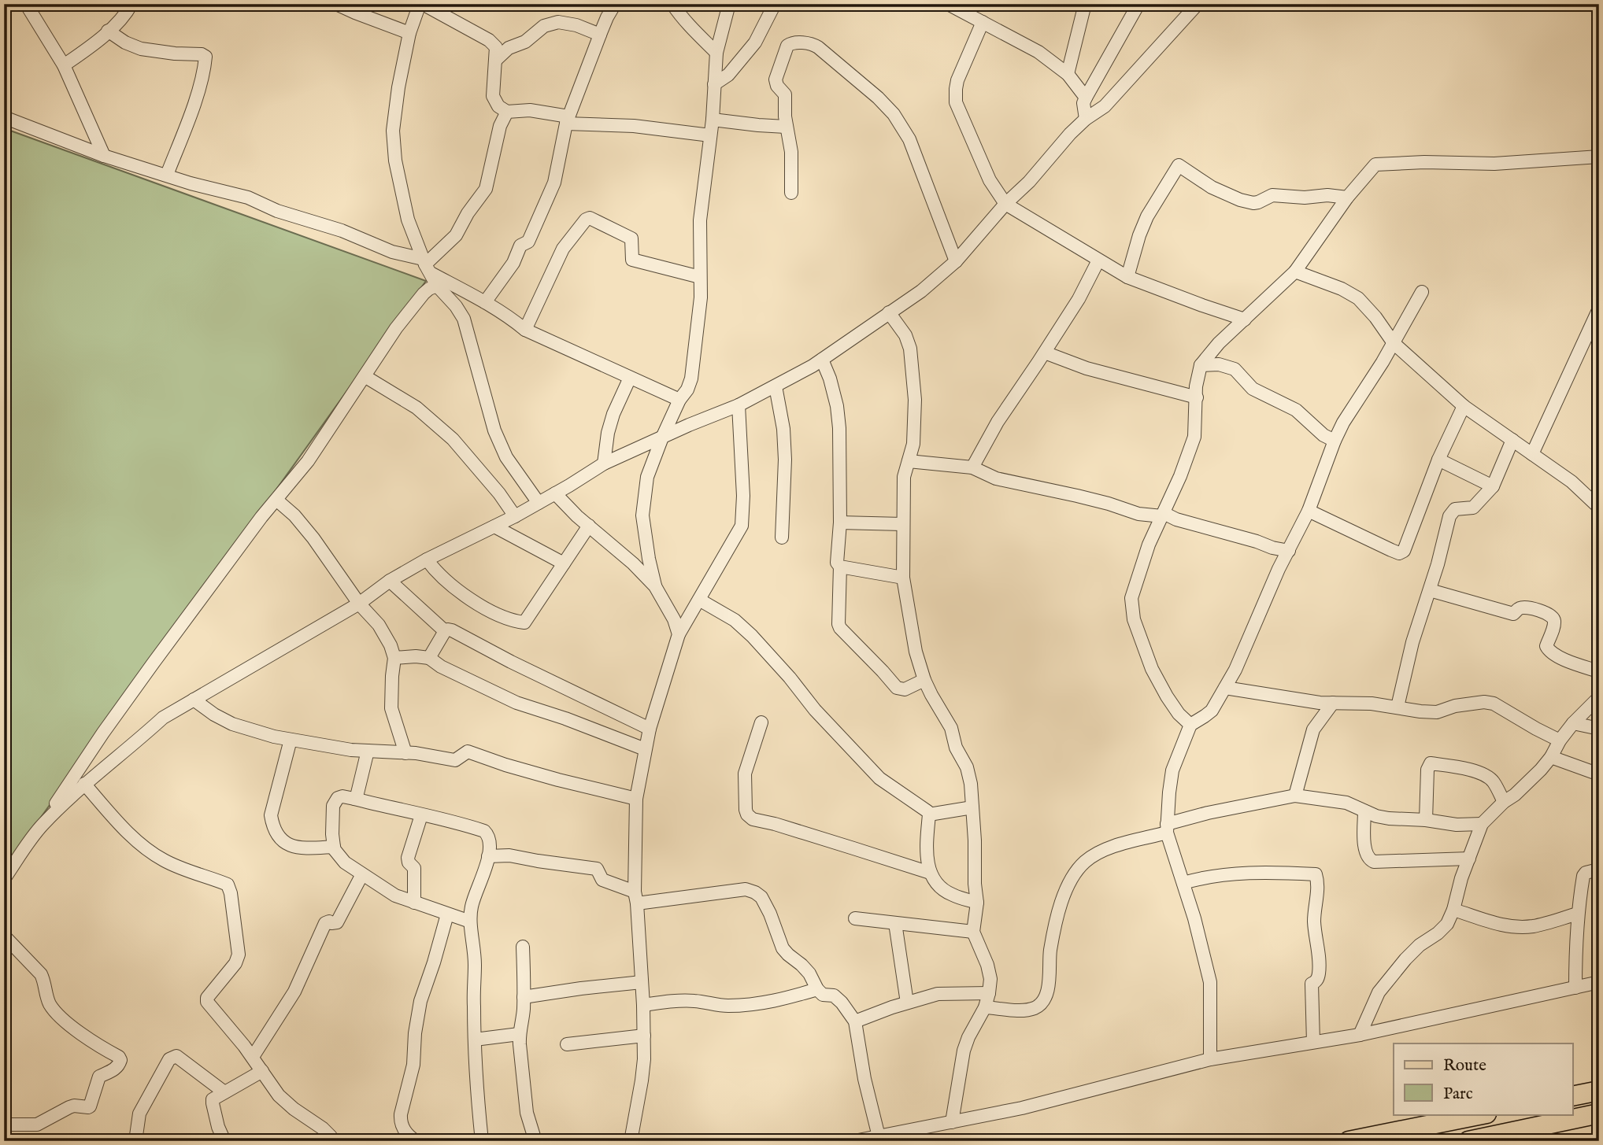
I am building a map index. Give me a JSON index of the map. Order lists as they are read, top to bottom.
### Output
{
  "legend": ["Route", "Parc"]
}
